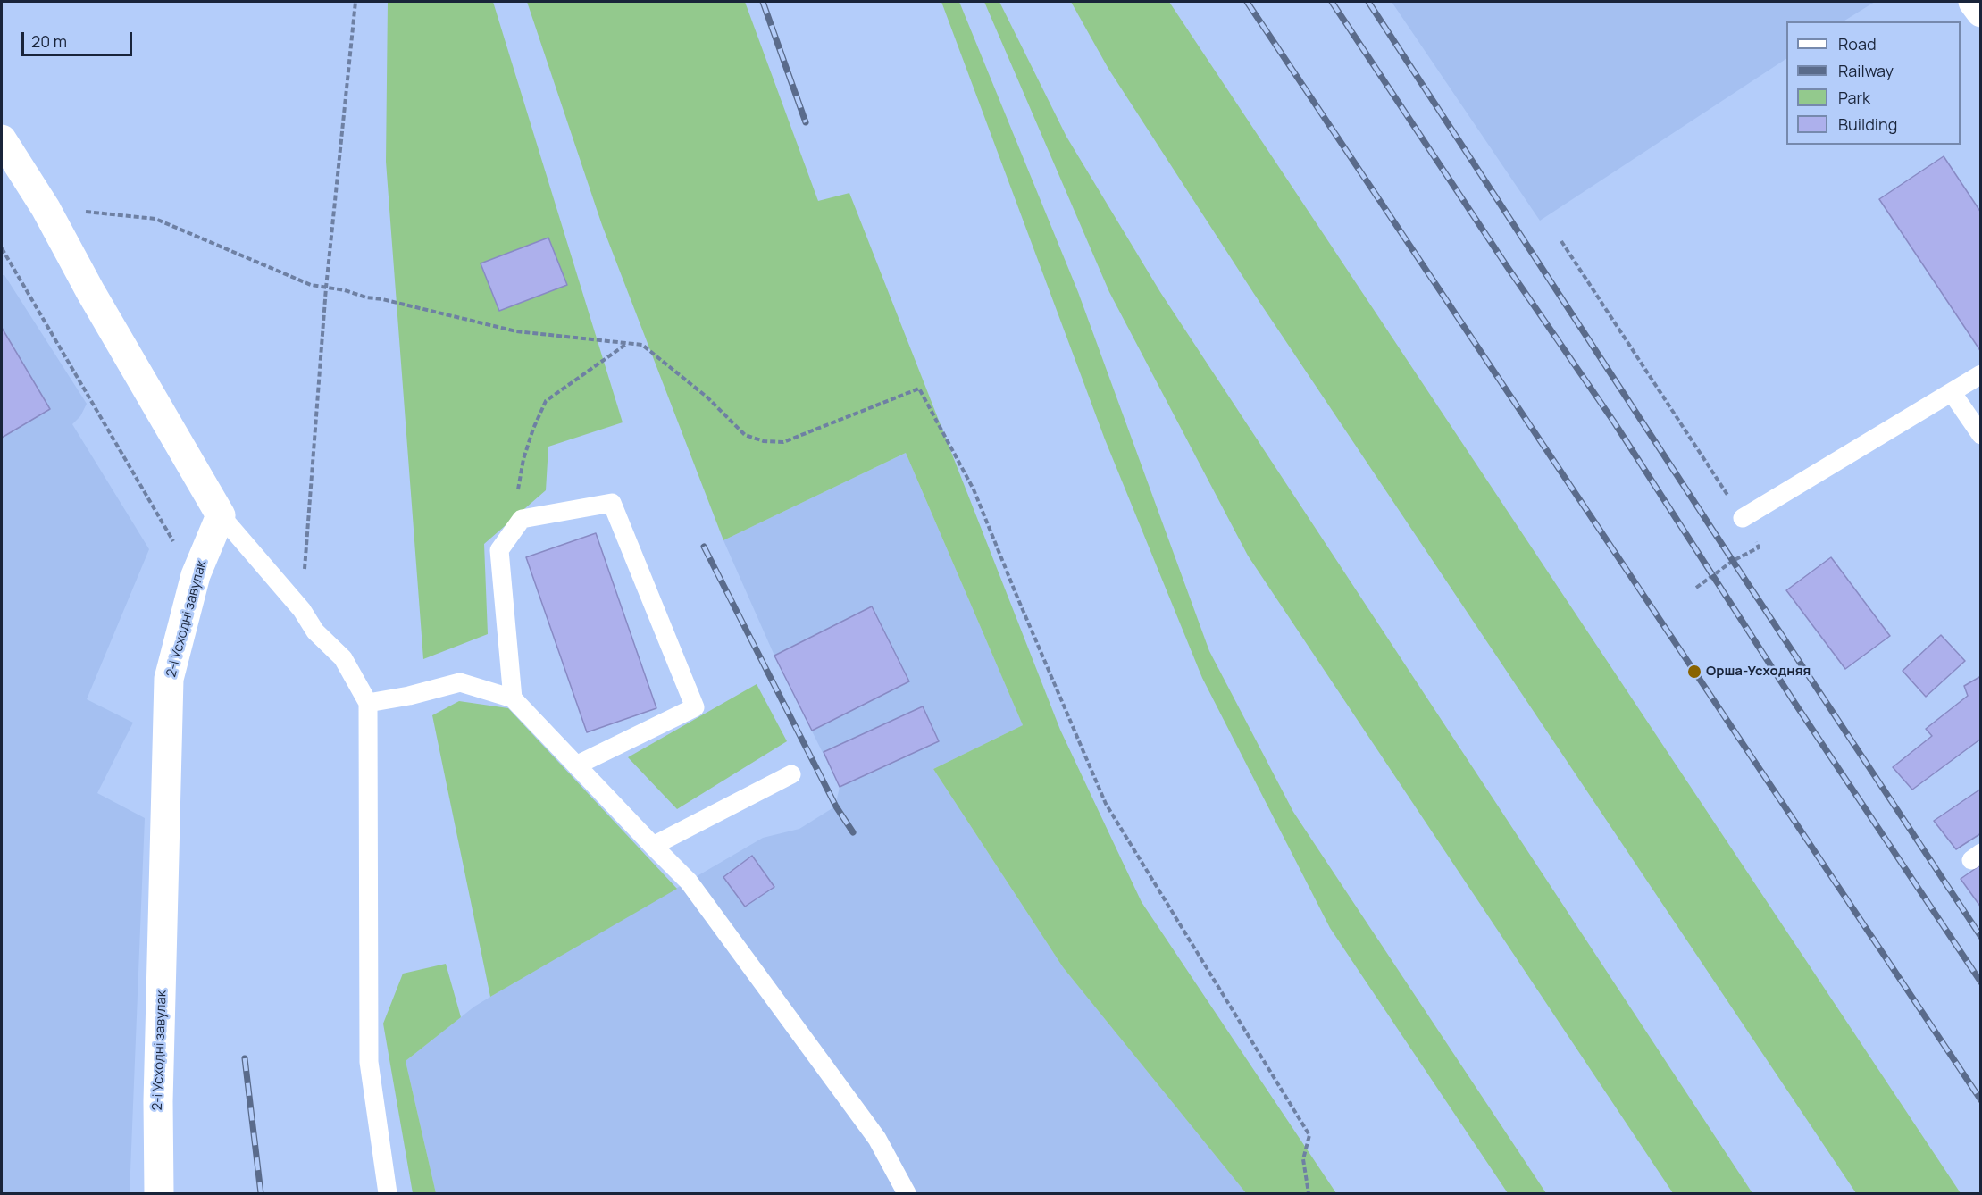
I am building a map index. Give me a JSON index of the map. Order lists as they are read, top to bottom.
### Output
{
  "streets": {
    "street": ["2-і Усходні завулак"]
  },
  "places": ["Орша-Усходняя"],
  "legend": [
    "Road",
    "Railway",
    "Park",
    "Building"
  ],
  "scale_bar": "20 m"
}
